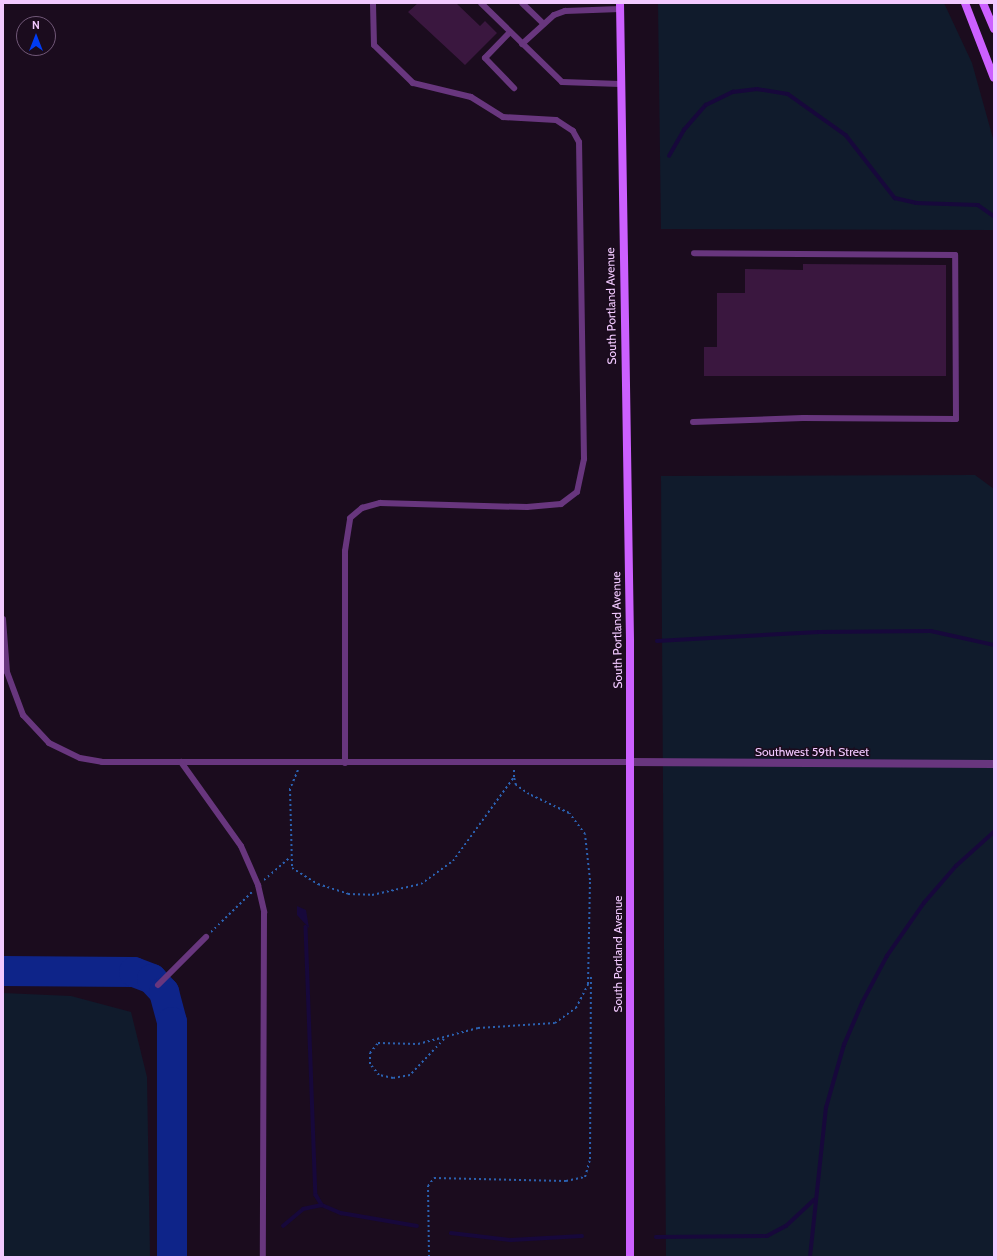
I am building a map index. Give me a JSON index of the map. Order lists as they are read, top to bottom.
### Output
{
  "streets": {
    "main road": ["South Portland Avenue"],
    "street": ["Southwest 59th Street"]
  },
  "crossings": [
    ["South Portland Avenue", "Southwest 59th Street"]
  ],
  "north": "top"
}
